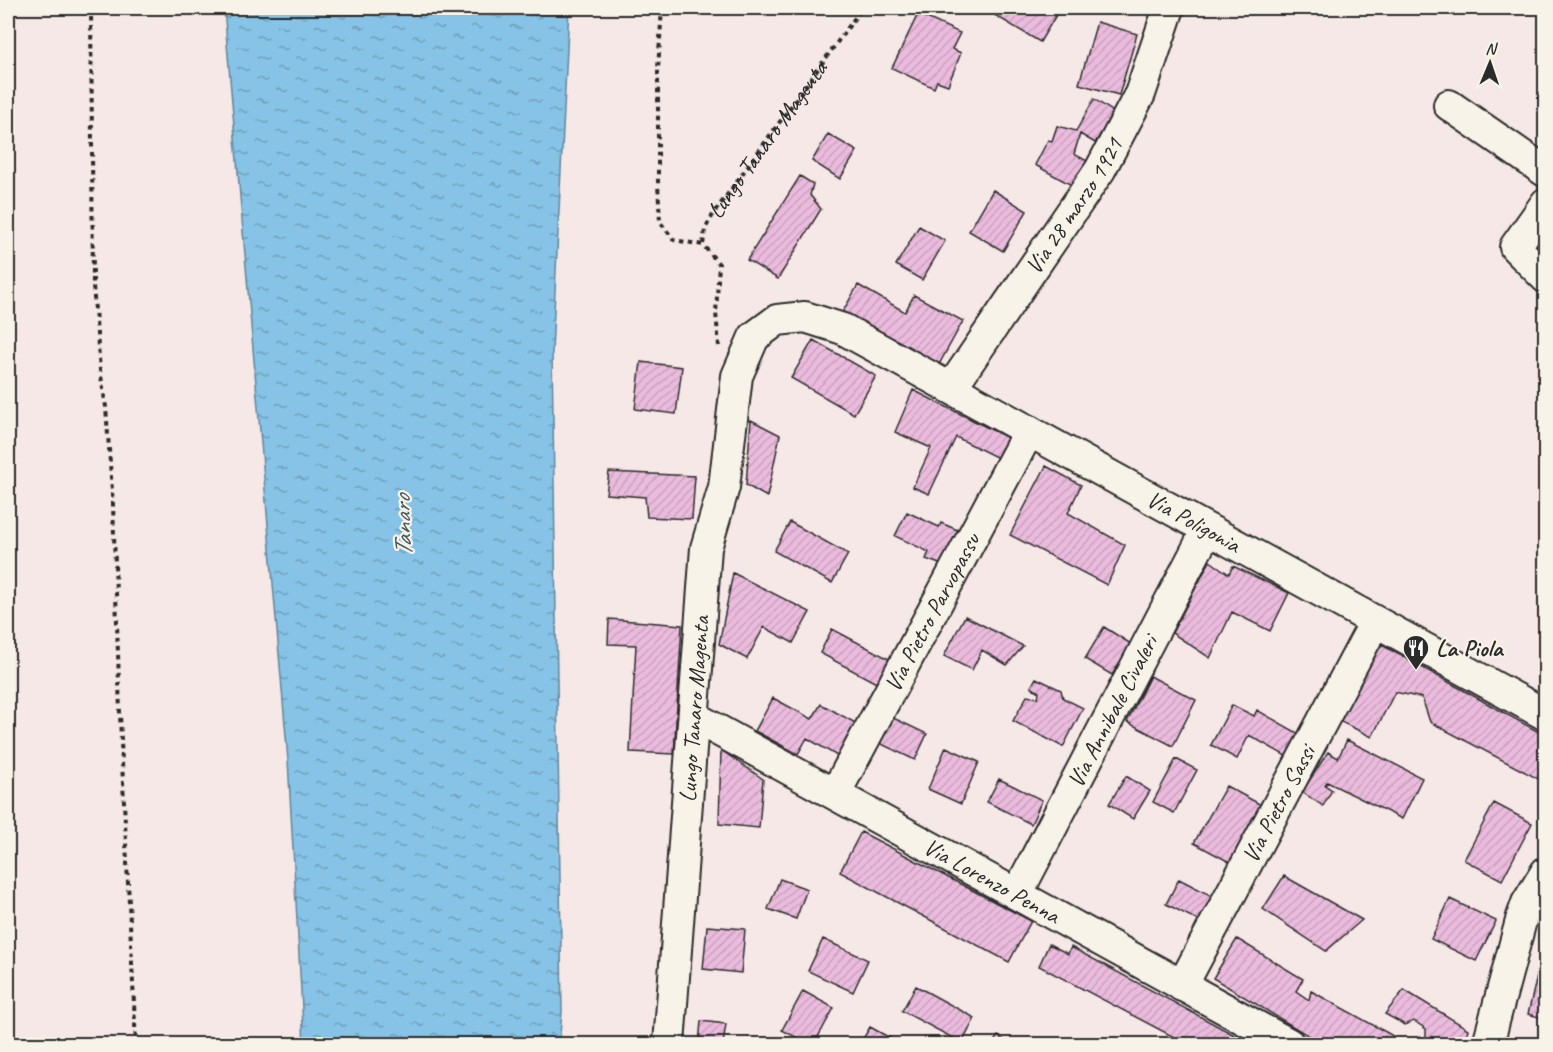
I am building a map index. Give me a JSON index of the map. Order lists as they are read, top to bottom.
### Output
{
  "streets": {
    "street": [
      "Lungo Tanaro Magenta",
      "Via 28 marzo 1921",
      "Via Poligonia",
      "Via Pietro Parvopassu",
      "Via Annibale Civaleri",
      "Via Pietro Sassi",
      "Via Lorenzo Penna"
    ]
  },
  "crossings": [
    ["Lungo Tanaro Magenta", "Via Poligonia"],
    ["Lungo Tanaro Magenta", "Via Lorenzo Penna"],
    ["Via 28 marzo 1921", "Via Poligonia"],
    ["Via Poligonia", "Via Pietro Parvopassu"],
    ["Via Poligonia", "Via Annibale Civaleri"],
    ["Via Poligonia", "Via Pietro Sassi"],
    ["Via Pietro Parvopassu", "Via Lorenzo Penna"],
    ["Via Annibale Civaleri", "Via Lorenzo Penna"],
    ["Via Pietro Sassi", "Via Lorenzo Penna"]
  ],
  "water": ["Tanaro"],
  "places": {
    "restaurant": ["La Piola"]
  },
  "north": "top"
}
